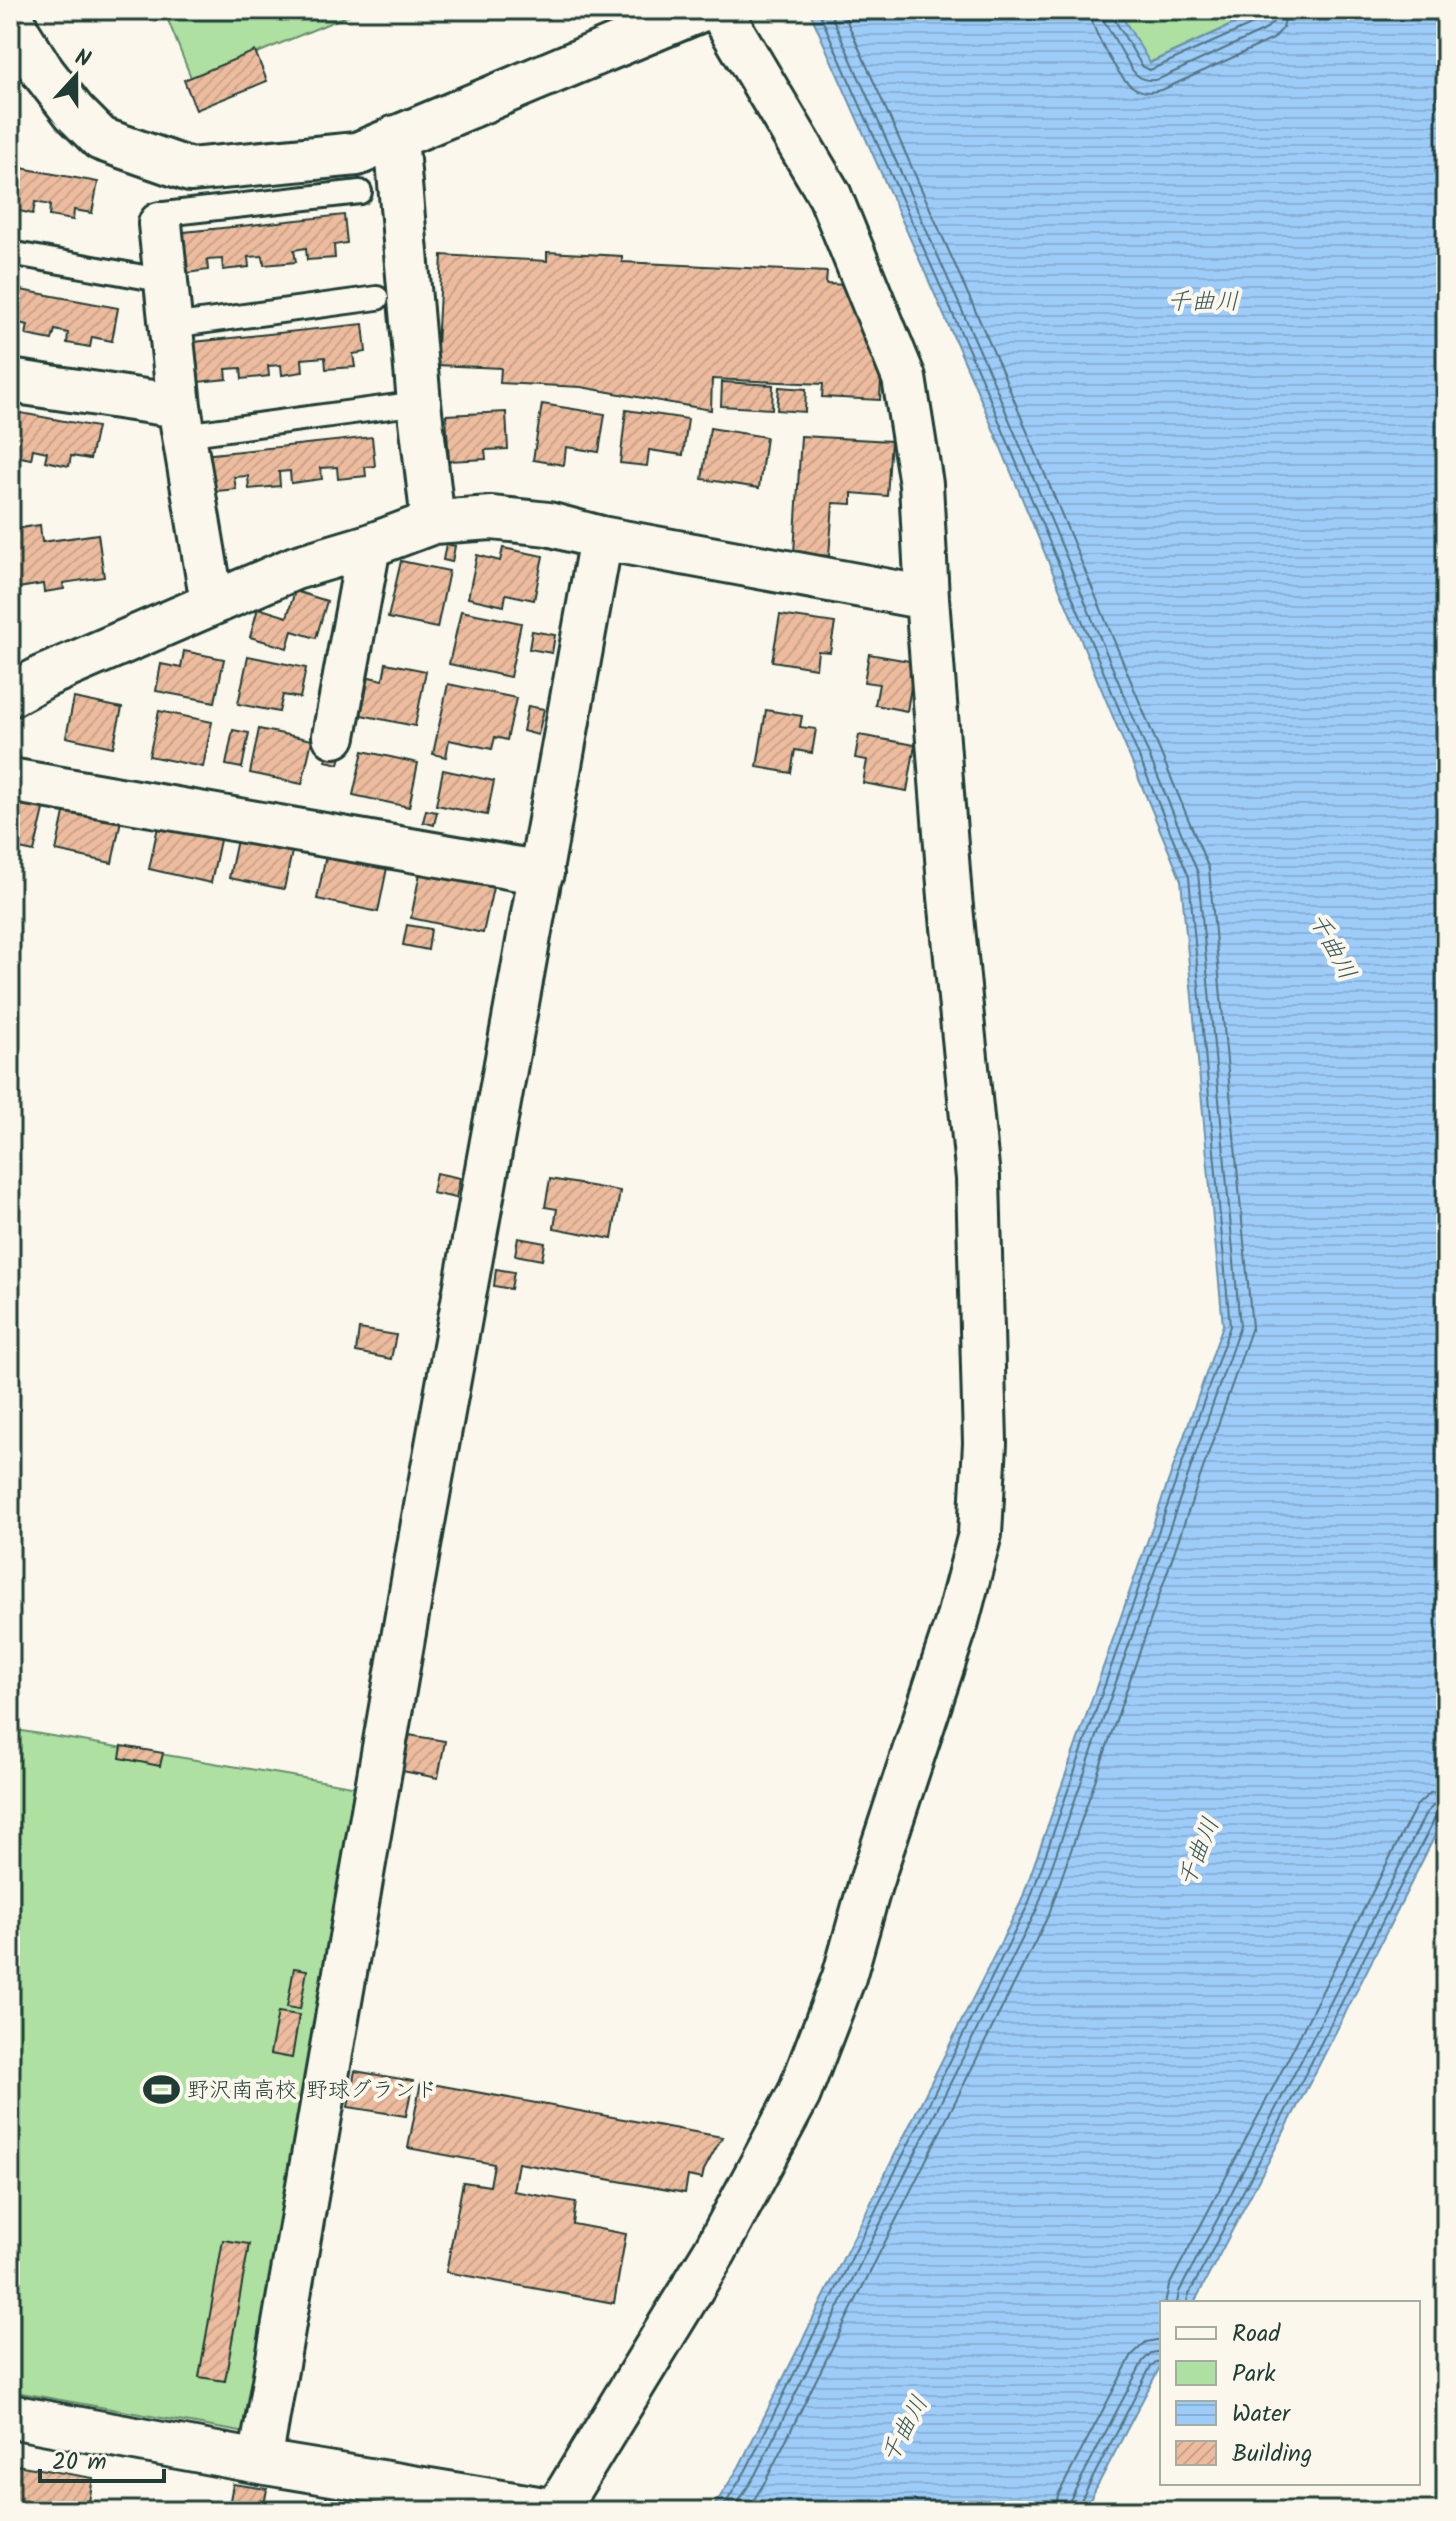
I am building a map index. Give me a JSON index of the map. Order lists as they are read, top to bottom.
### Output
{
  "water": ["千曲川"],
  "places": {
    "sports": ["野沢南高校 野球グランド"]
  },
  "legend": [
    "Road",
    "Park",
    "Water",
    "Building"
  ],
  "scale_bar": "20 m",
  "north": "top"
}
